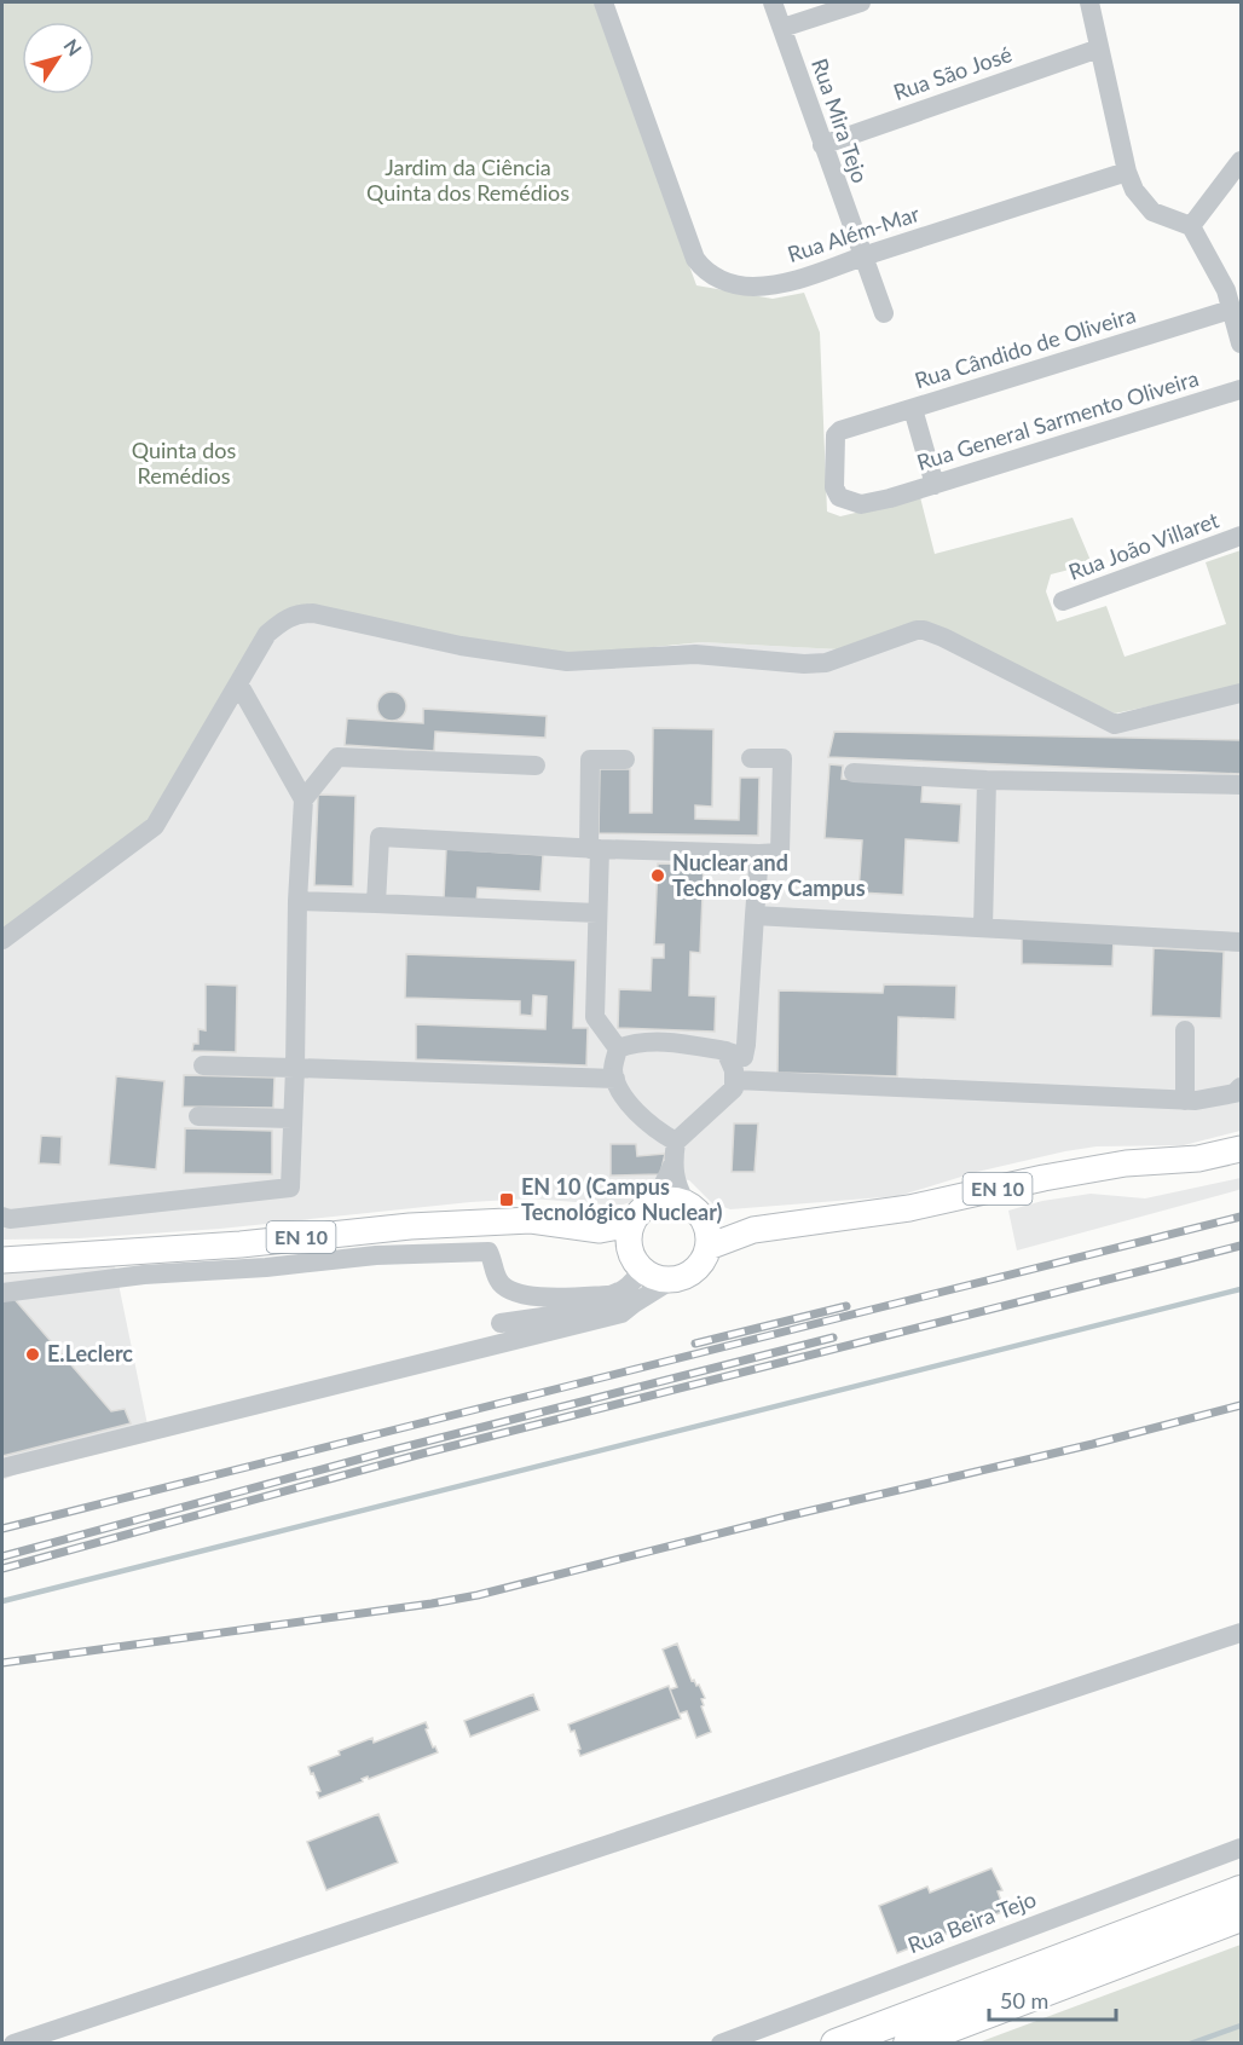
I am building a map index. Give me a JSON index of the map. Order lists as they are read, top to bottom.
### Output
{
  "streets": {
    "main road": ["EN 10"],
    "street": [
      "Rua São José",
      "Rua Mira Tejo",
      "Rua Além-Mar",
      "Rua Cândido de Oliveira",
      "Rua General Sarmento Oliveira",
      "Rua João Villaret",
      "Rua Beira Tejo"
    ]
  },
  "crossings": [
    ["Rua São José", "Rua Mira Tejo"],
    ["Rua Mira Tejo", "Rua Além-Mar"],
    ["Rua Cândido de Oliveira", "Rua General Sarmento Oliveira"]
  ],
  "parks": ["Jardim da Ciência Quinta dos Remédios", "Quinta dos Remédios"],
  "places": {
    "other": ["Nuclear and Technology Campus", "E.Leclerc"],
    "transit": ["EN 10 (Campus Tecnológico Nuclear)"]
  },
  "scale_bar": "50 m",
  "north": "top right"
}
